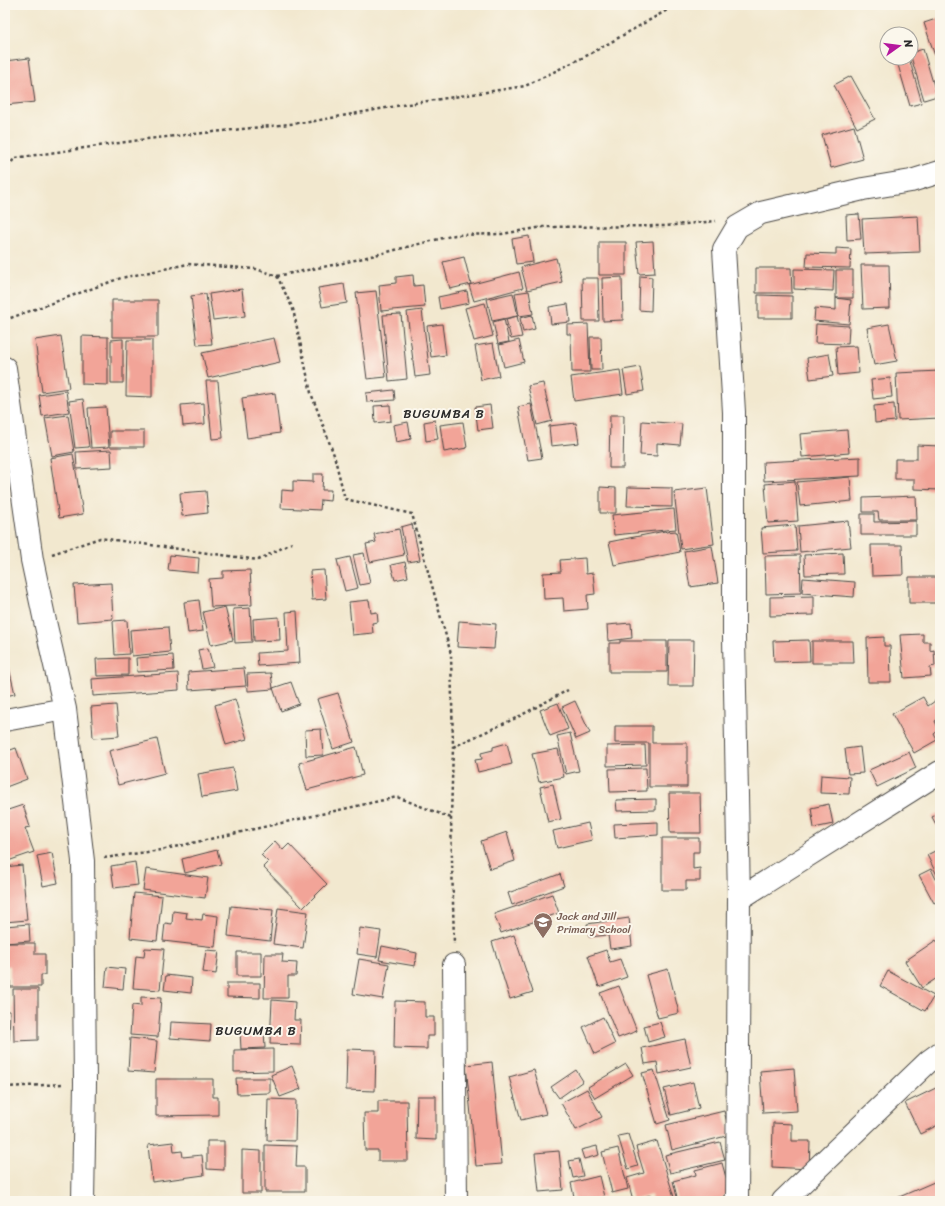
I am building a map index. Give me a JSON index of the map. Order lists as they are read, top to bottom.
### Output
{
  "districts": ["BUGUMBA B", "BUGUMBA B"],
  "places": {
    "school or university": ["Jack and Jill Primary School"]
  },
  "north": "right"
}
